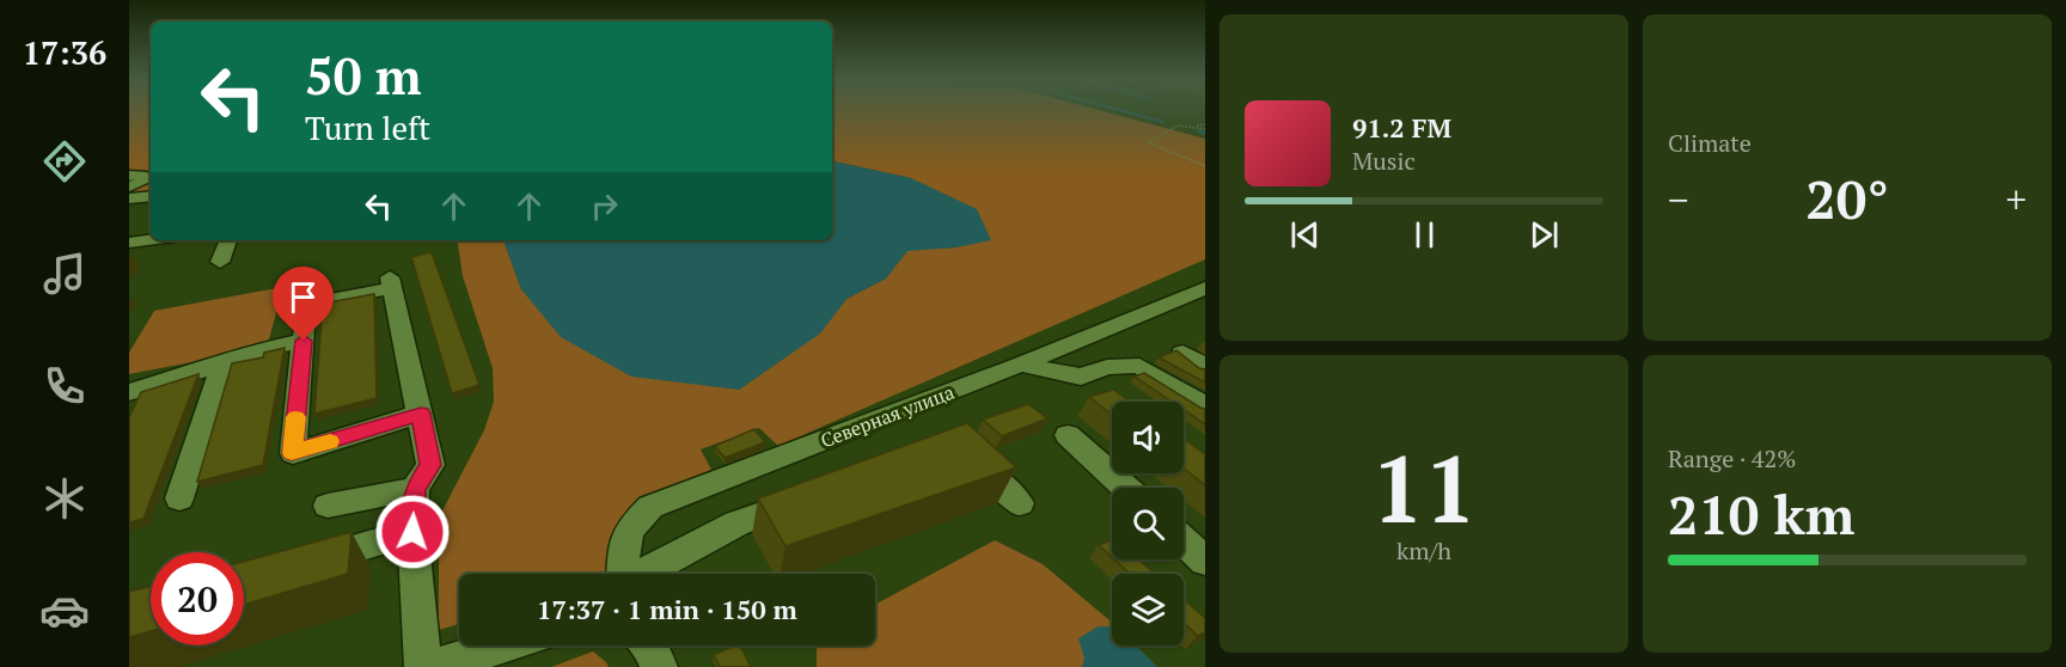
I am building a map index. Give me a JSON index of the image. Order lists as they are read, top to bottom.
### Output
{
  "streets": {
    "street": ["Северная улица"]
  },
  "page": {
    "tabs": "17:36",
    "tile": [
      "Climate",
      ["11", "km/h"],
      ["Range · 42%", "210 km"]
    ],
    "turn": ["50 m", "Turn left"],
    "song": ["91.2 FM", "Music"],
    "heat": ["−", "20°", "+"],
    "limit": "20",
    "trip": "17:37 · 1 min · 150 m"
  }
}
